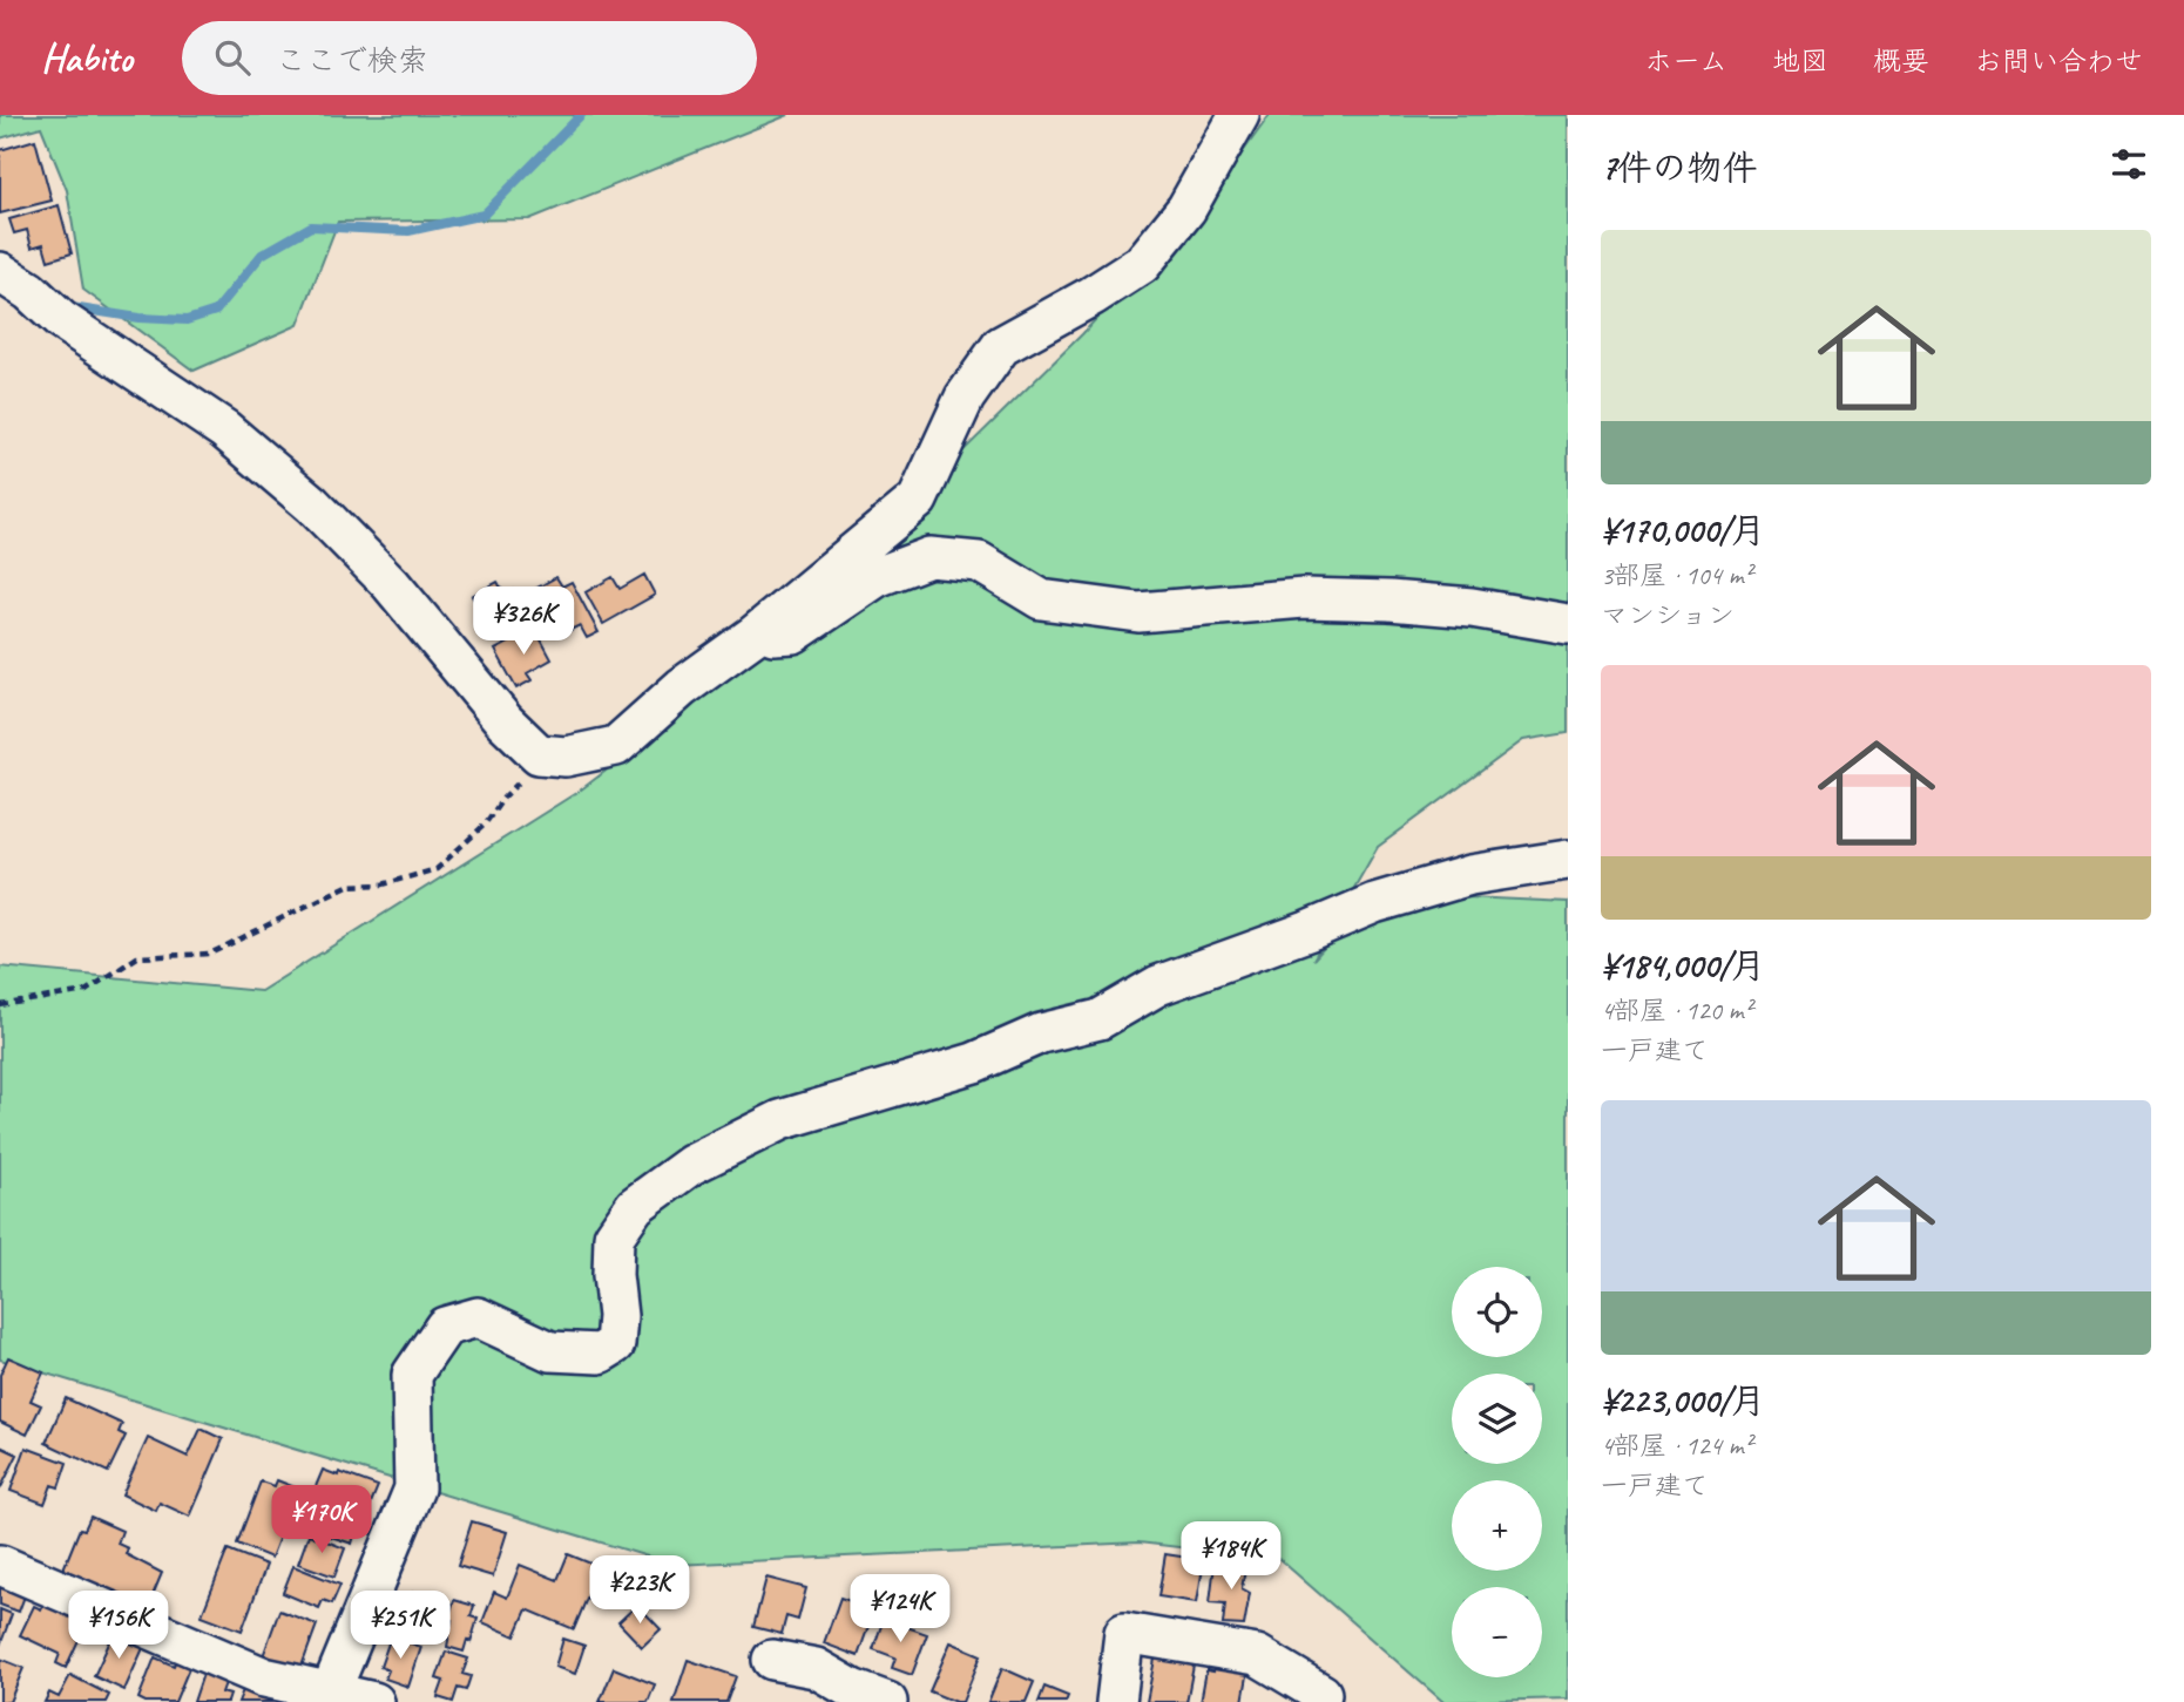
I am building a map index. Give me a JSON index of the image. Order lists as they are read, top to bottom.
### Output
{
  "page": {
    "header": "Habito",
    "search": "ここで検索",
    "nav": [
      "ホーム",
      "地図",
      "概要",
      "お問い合わせ"
    ],
    "heading": "7件の物件",
    "list": [
      {
        "name": "¥170,000/月",
        "note": "3部屋 · 104 m² · マンション"
      },
      {
        "name": "¥184,000/月",
        "note": "4部屋 · 120 m² · 一戸建て"
      },
      {
        "name": "¥223,000/月",
        "note": "4部屋 · 124 m² · 一戸建て"
      }
    ],
    "price": [
      "¥326K",
      "¥170K",
      "¥184K",
      "¥223K",
      "¥124K",
      "¥156K",
      "¥251K"
    ],
    "map_buttons": ["+", "−"]
  }
}
